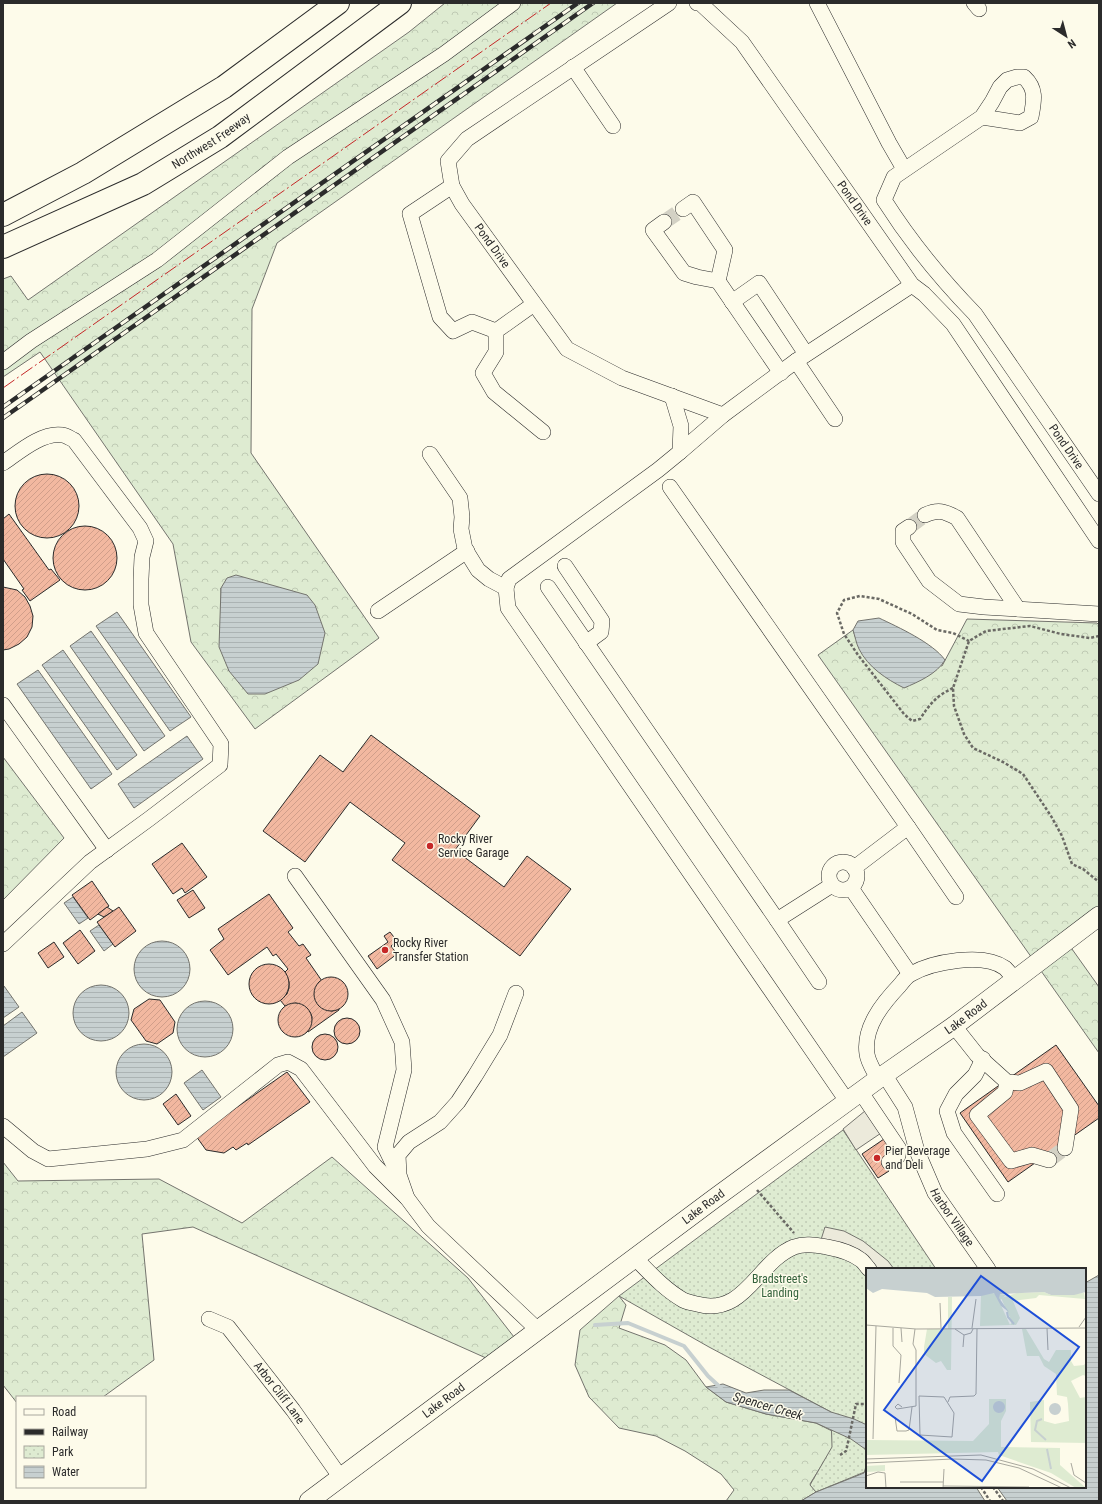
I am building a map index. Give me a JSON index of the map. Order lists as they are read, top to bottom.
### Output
{
  "streets": {
    "highway": ["Northwest Freeway"],
    "main road": ["Lake Road"],
    "street": ["Pond Drive", "Harbor Village", "Arbor Cliff Lane"]
  },
  "crossings": [
    ["Lake Road", "Harbor Village"],
    ["Lake Road", "Arbor Cliff Lane"]
  ],
  "water": ["Spencer Creek"],
  "parks": ["Bradstreet's Landing"],
  "places": ["Rocky River Service Garage", "Rocky River Transfer Station", "Pier Beverage and Deli"],
  "legend": [
    "Road",
    "Railway",
    "Park",
    "Water"
  ],
  "north": "bottom right"
}
